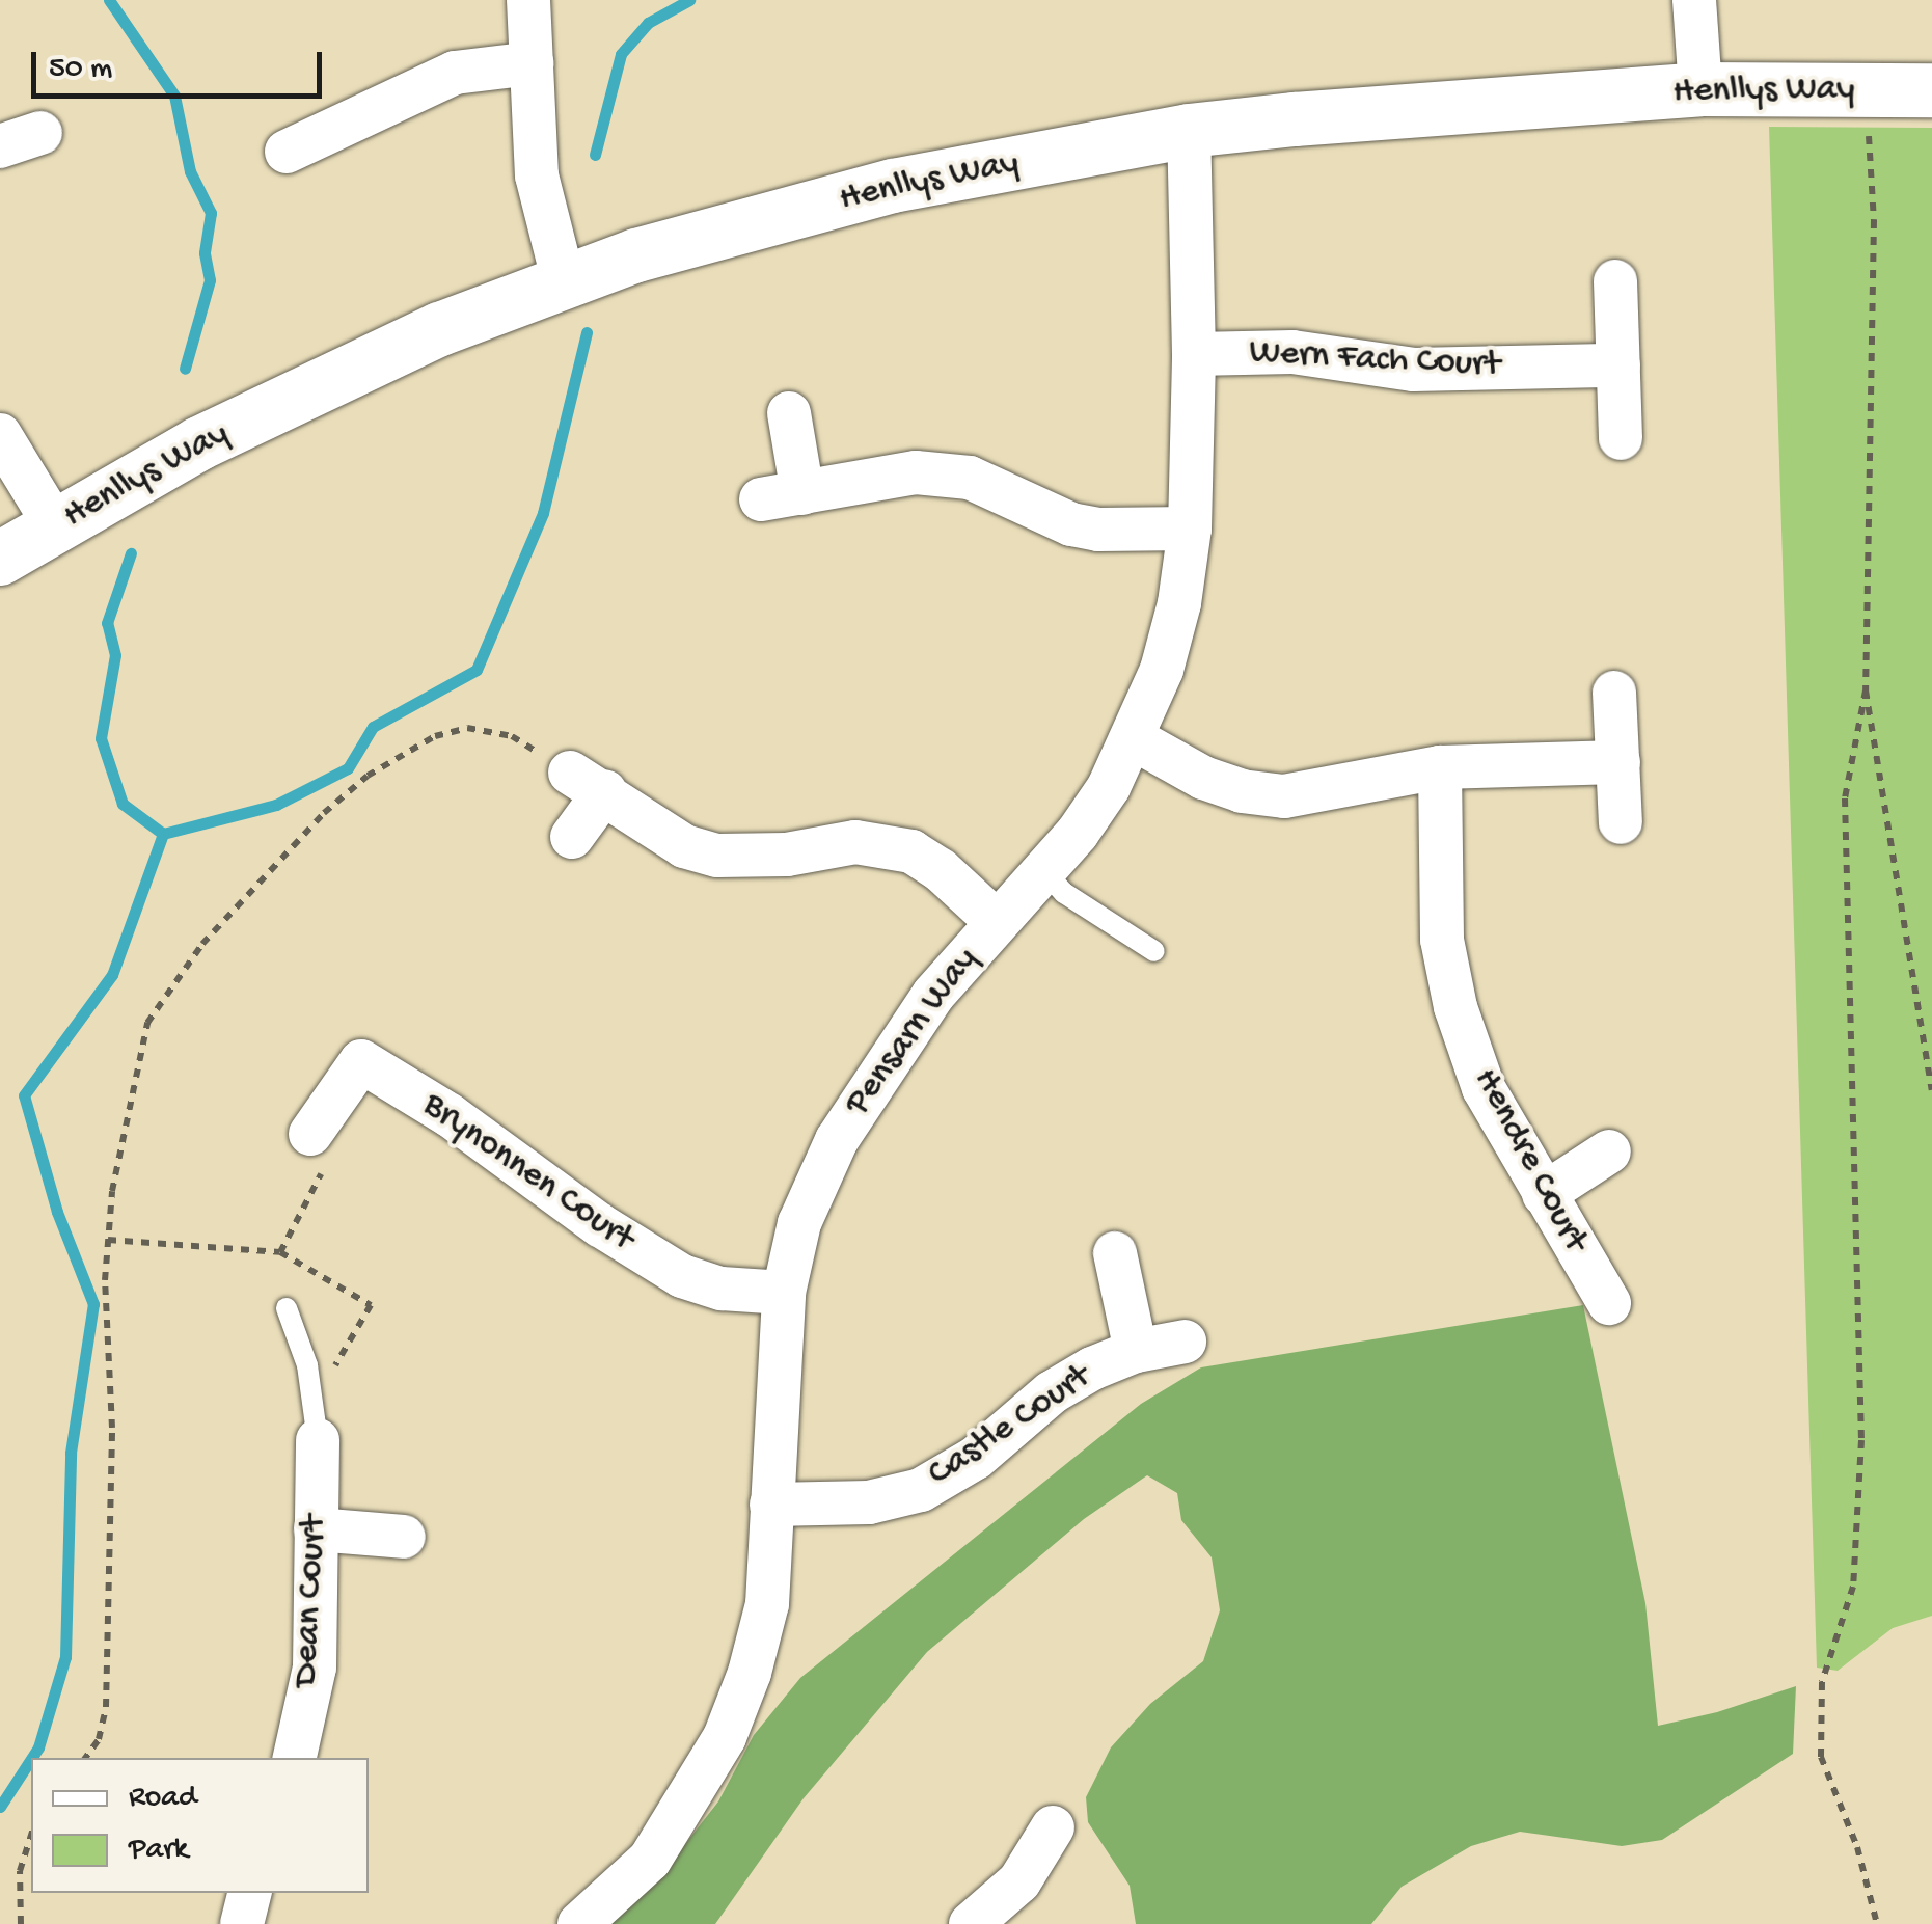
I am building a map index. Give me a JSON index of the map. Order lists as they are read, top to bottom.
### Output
{
  "streets": {
    "street": [
      "Henllys Way",
      "Wern Fach Court",
      "Pensarn Way",
      "Hendre Court",
      "Brynonnen Court",
      "Castle Court",
      "Dean Court"
    ]
  },
  "crossings": [
    ["Henllys Way", "Pensarn Way"],
    ["Wern Fach Court", "Pensarn Way"],
    ["Pensarn Way", "Brynonnen Court"],
    ["Pensarn Way", "Castle Court"]
  ],
  "legend": ["Road", "Park"],
  "scale_bar": "50 m"
}
